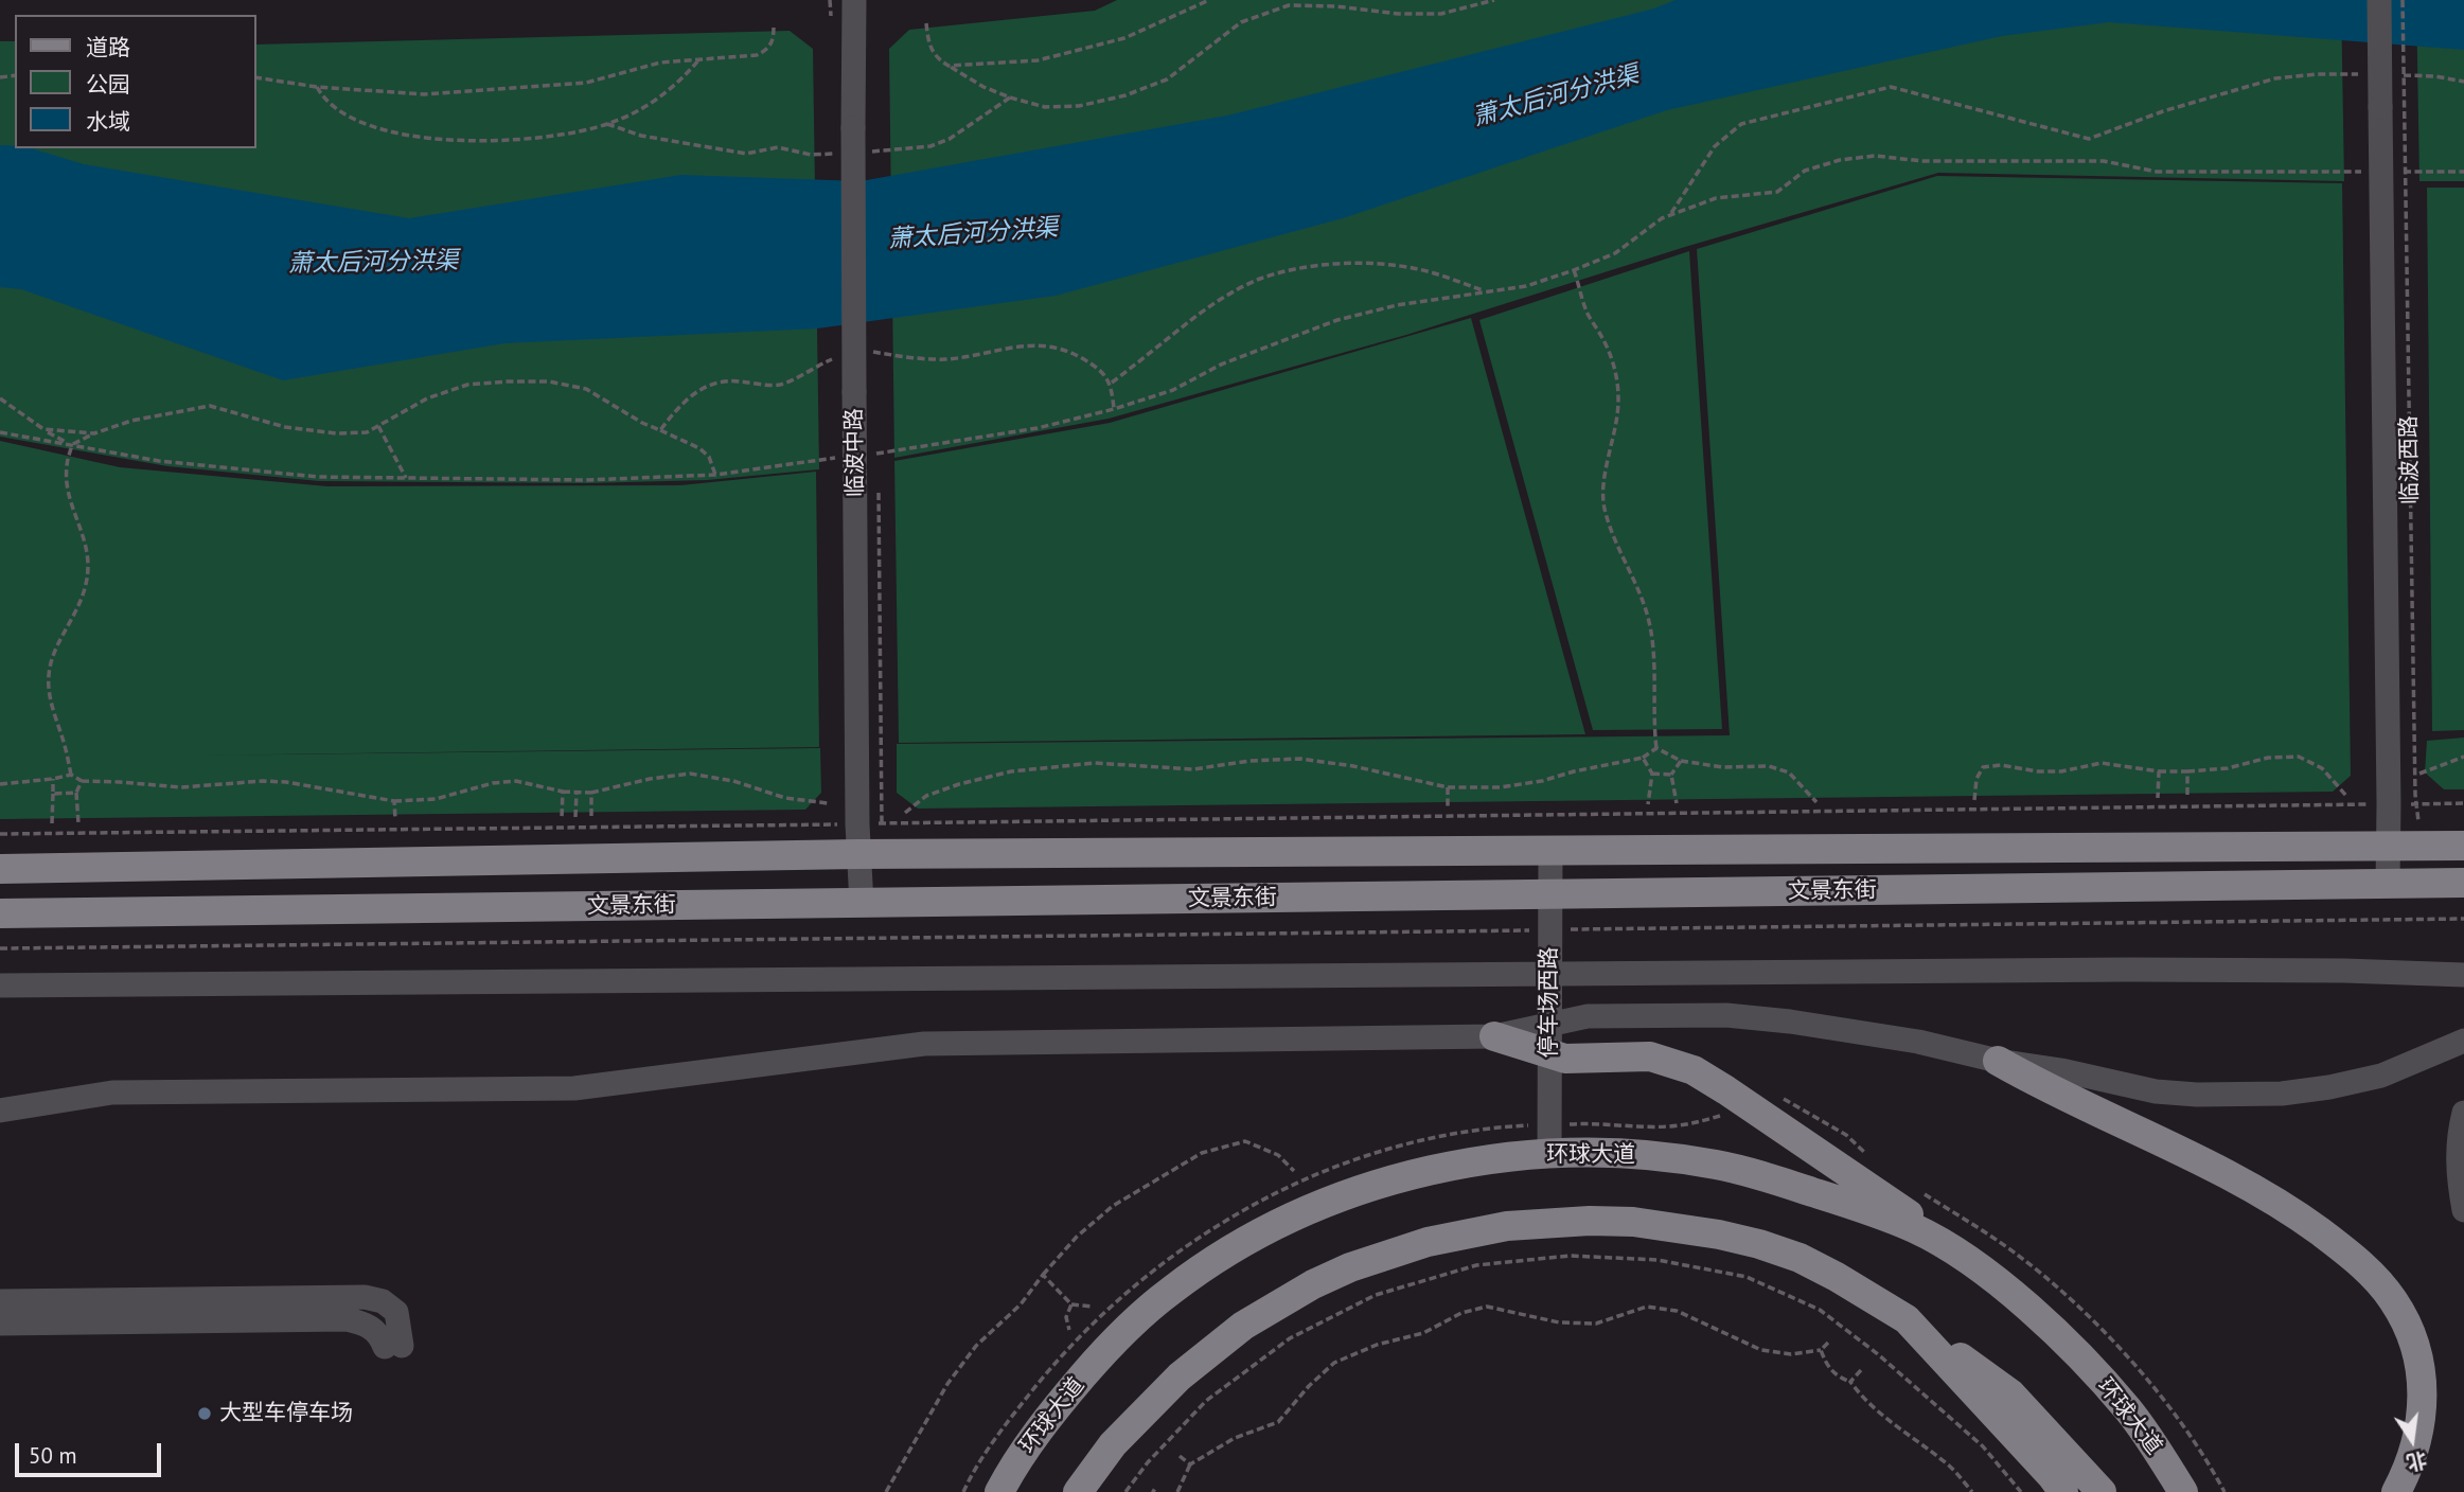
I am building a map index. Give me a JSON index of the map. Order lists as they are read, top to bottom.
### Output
{
  "streets": {
    "main road": ["文景东街", "环球大道"],
    "street": ["临波中路", "临波西路", "停车场西路"]
  },
  "crossings": [
    ["临波中路", "文景东街"],
    ["临波西路", "文景东街"],
    ["文景东街", "停车场西路"],
    ["停车场西路", "环球大道"]
  ],
  "water": ["萧太后河分洪渠"],
  "places": ["大型车停车场"],
  "legend": ["道路", "公园", "水域"],
  "scale_bar": "50 m",
  "north": "bottom"
}
